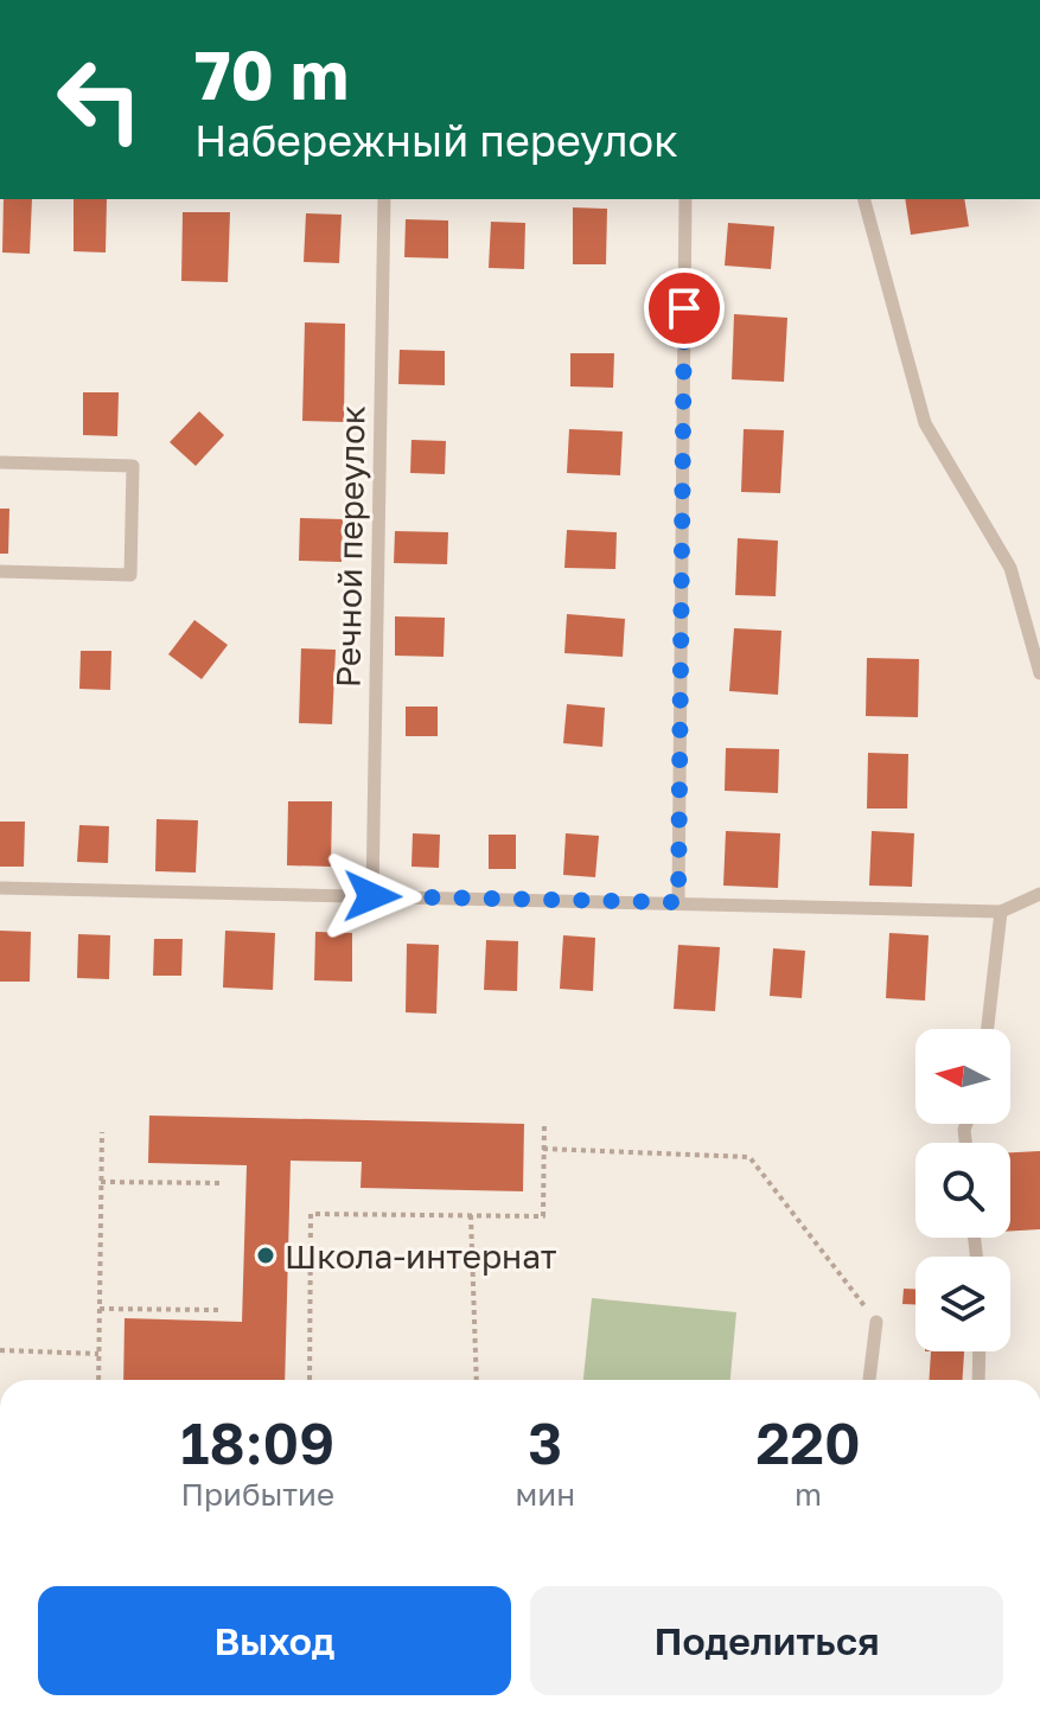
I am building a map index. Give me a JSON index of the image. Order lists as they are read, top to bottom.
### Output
{
  "streets": {
    "lane": ["Речной переулок"]
  },
  "places": ["Школа-интернат"],
  "north": "left",
  "page": {
    "turn": ["70 m", "Набережный переулок"],
    "eta": [
      "18:09",
      "Прибытие",
      "3",
      "мин",
      "220",
      "m"
    ],
    "buttons": ["Выход", "Поделиться"]
  }
}
